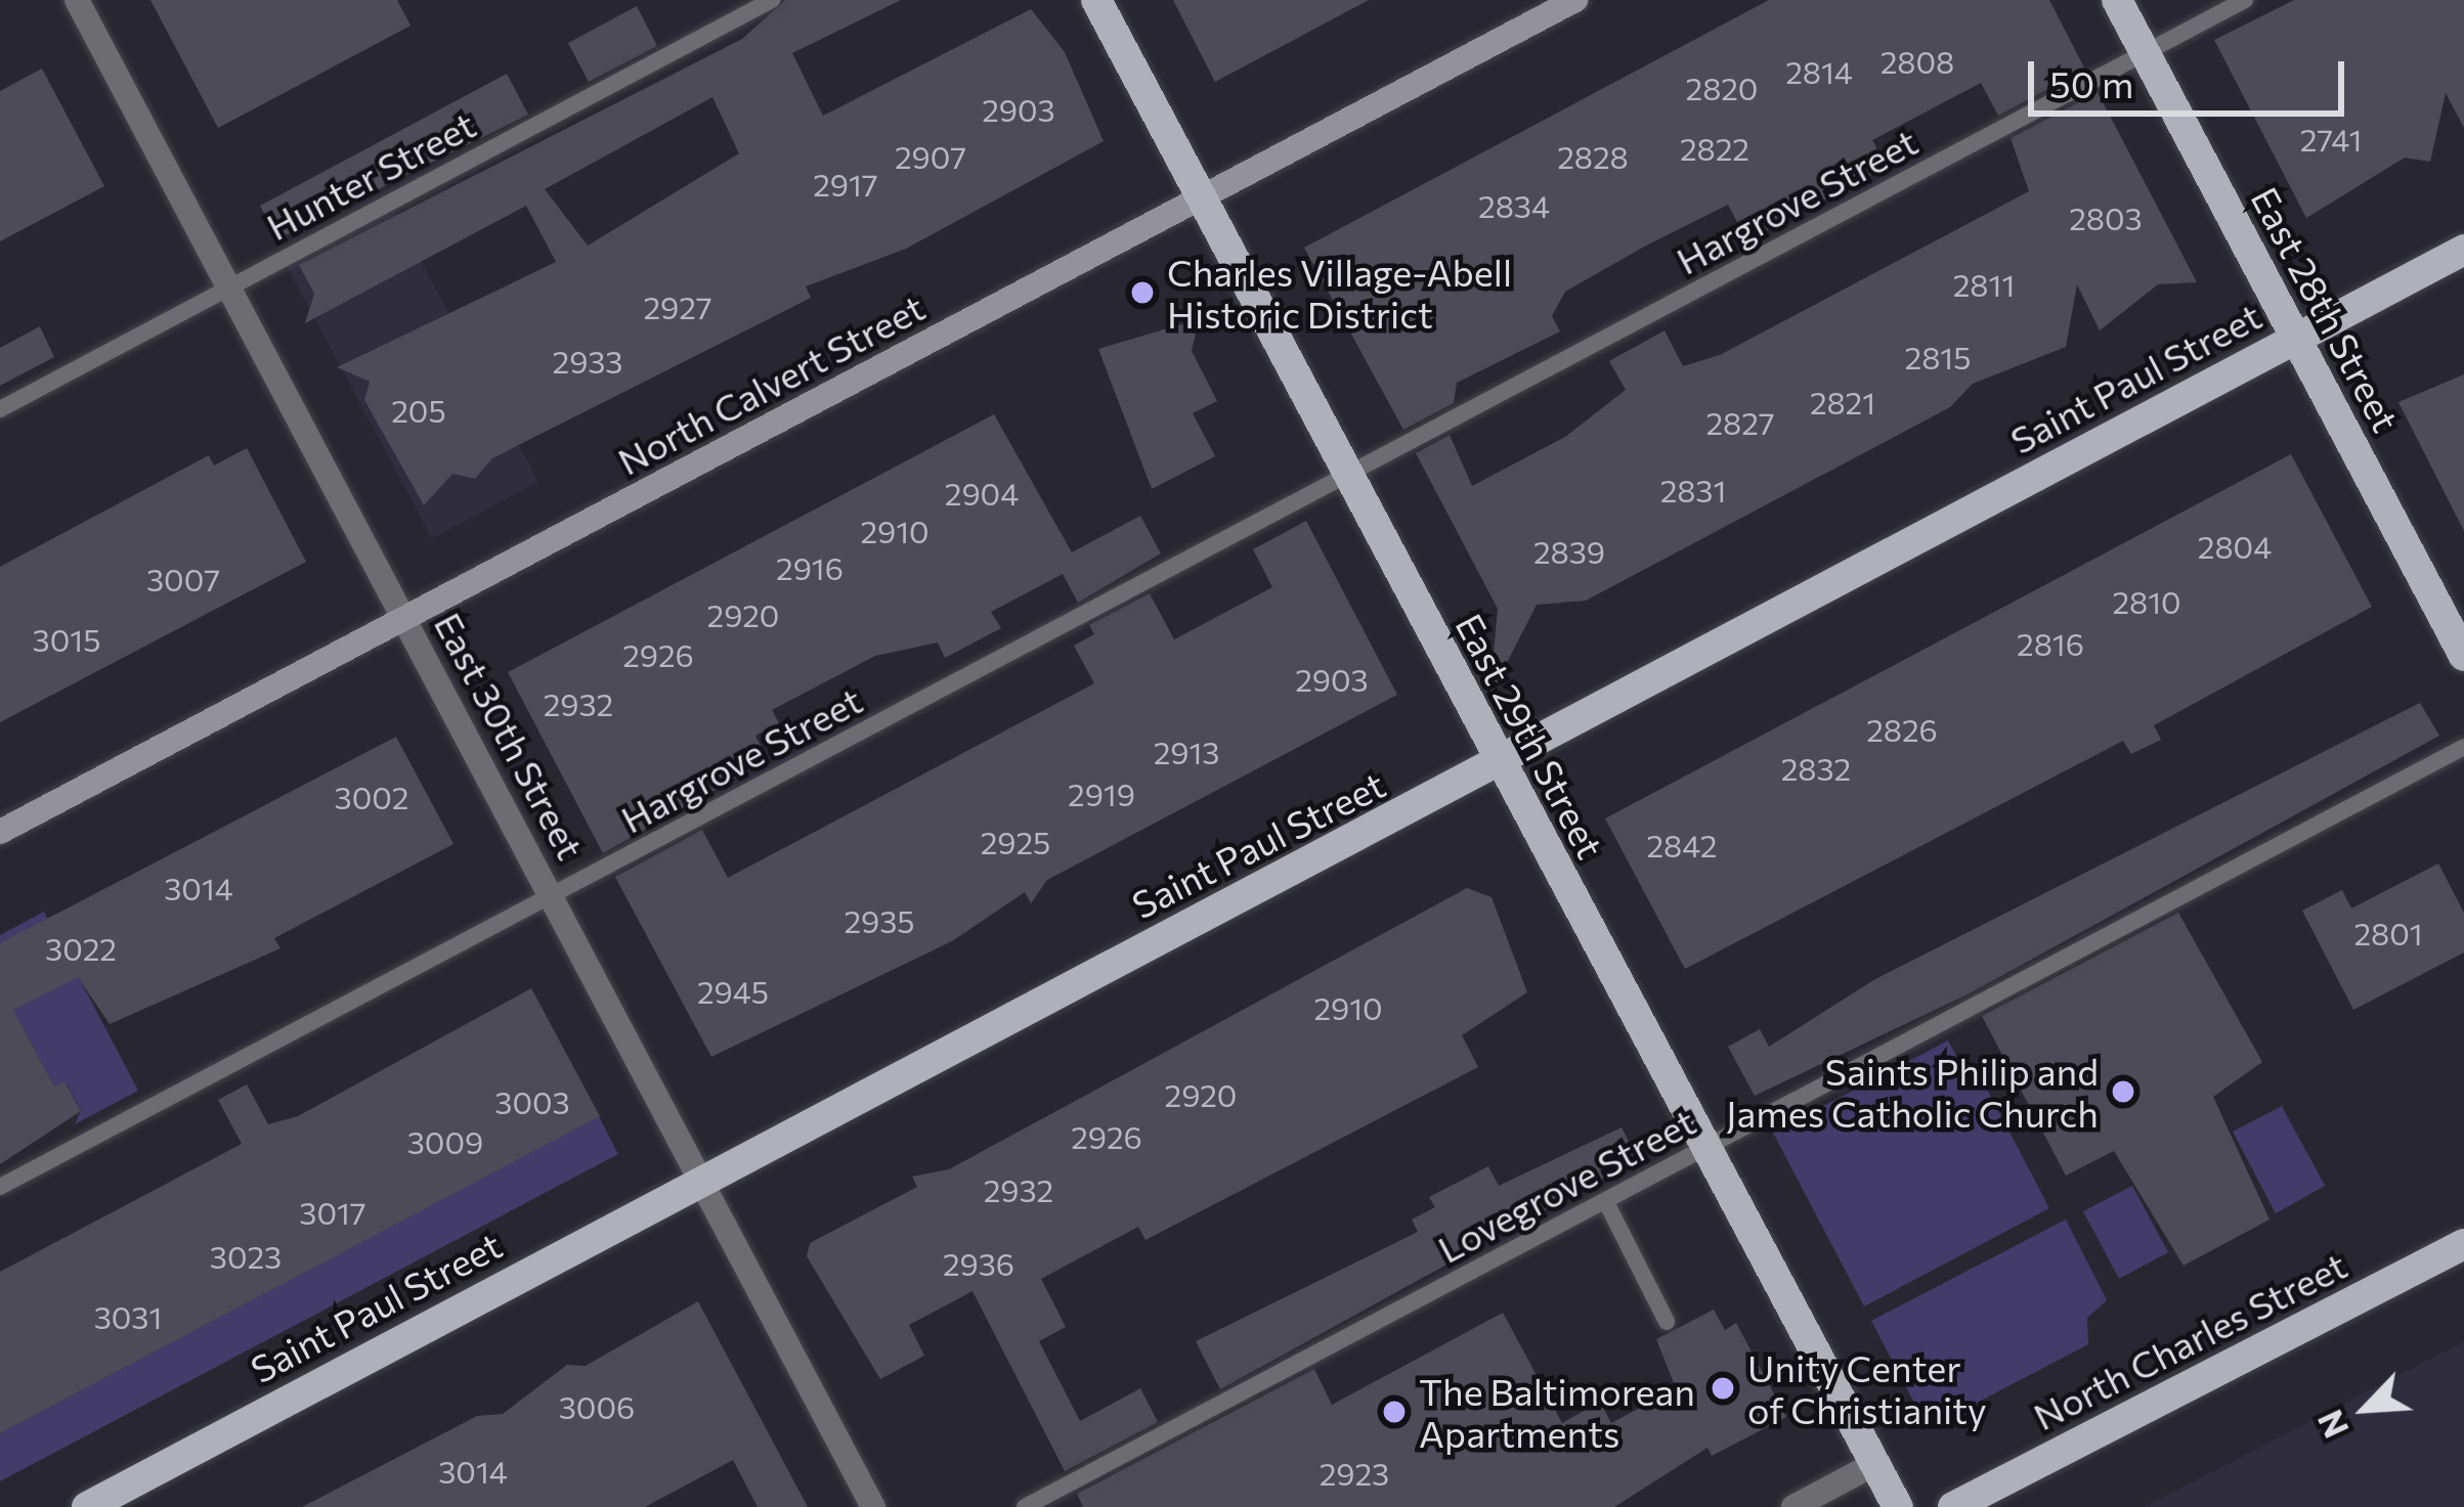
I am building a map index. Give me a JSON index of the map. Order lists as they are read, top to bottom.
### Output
{
  "streets": {
    "main road": [
      "East 28th Street",
      "Saint Paul Street",
      "North Calvert Street",
      "East 29th Street",
      "North Charles Street"
    ],
    "street": ["East 30th Street"],
    "lane": ["Hunter Street", "Hargrove Street", "Lovegrove Street"]
  },
  "crossings": [
    ["Hunter Street", "East 30th Street"],
    ["Hargrove Street", "East 28th Street"],
    ["Hargrove Street", "East 30th Street"],
    ["Hargrove Street", "East 29th Street"],
    ["East 28th Street", "Saint Paul Street"],
    ["Saint Paul Street", "East 30th Street"],
    ["Saint Paul Street", "East 29th Street"],
    ["North Calvert Street", "East 30th Street"],
    ["North Calvert Street", "East 29th Street"],
    ["East 29th Street", "Lovegrove Street"]
  ],
  "places": [
    "Charles Village-Abell Historic District",
    "Saints Philip and James Catholic Church",
    "Unity Center of Christianity",
    "The Baltimorean Apartments"
  ],
  "house_numbers": [
    "2808",
    "2814",
    "2820",
    "2903",
    "2741",
    "2822",
    "2907",
    "2828",
    "2917",
    "2834",
    "2803",
    "2811",
    "2927",
    "2815",
    "2933",
    "2821",
    "205",
    "2827",
    "2831",
    "2904",
    "2910",
    "2804",
    "2839",
    "2916",
    "3007",
    "2810",
    "2920",
    "3015",
    "2816",
    "2926",
    "2903",
    "2932",
    "2826",
    "2913",
    "2832",
    "2919",
    "3002",
    "2925",
    "2842",
    "3014",
    "2935",
    "2801",
    "3022",
    "2945",
    "2910",
    "2920",
    "3003",
    "2926",
    "3009",
    "2932",
    "3017",
    "3023",
    "2936",
    "3031",
    "3006",
    "3014",
    "2923"
  ],
  "scale_bar": "50 m",
  "north": "bottom left"
}
